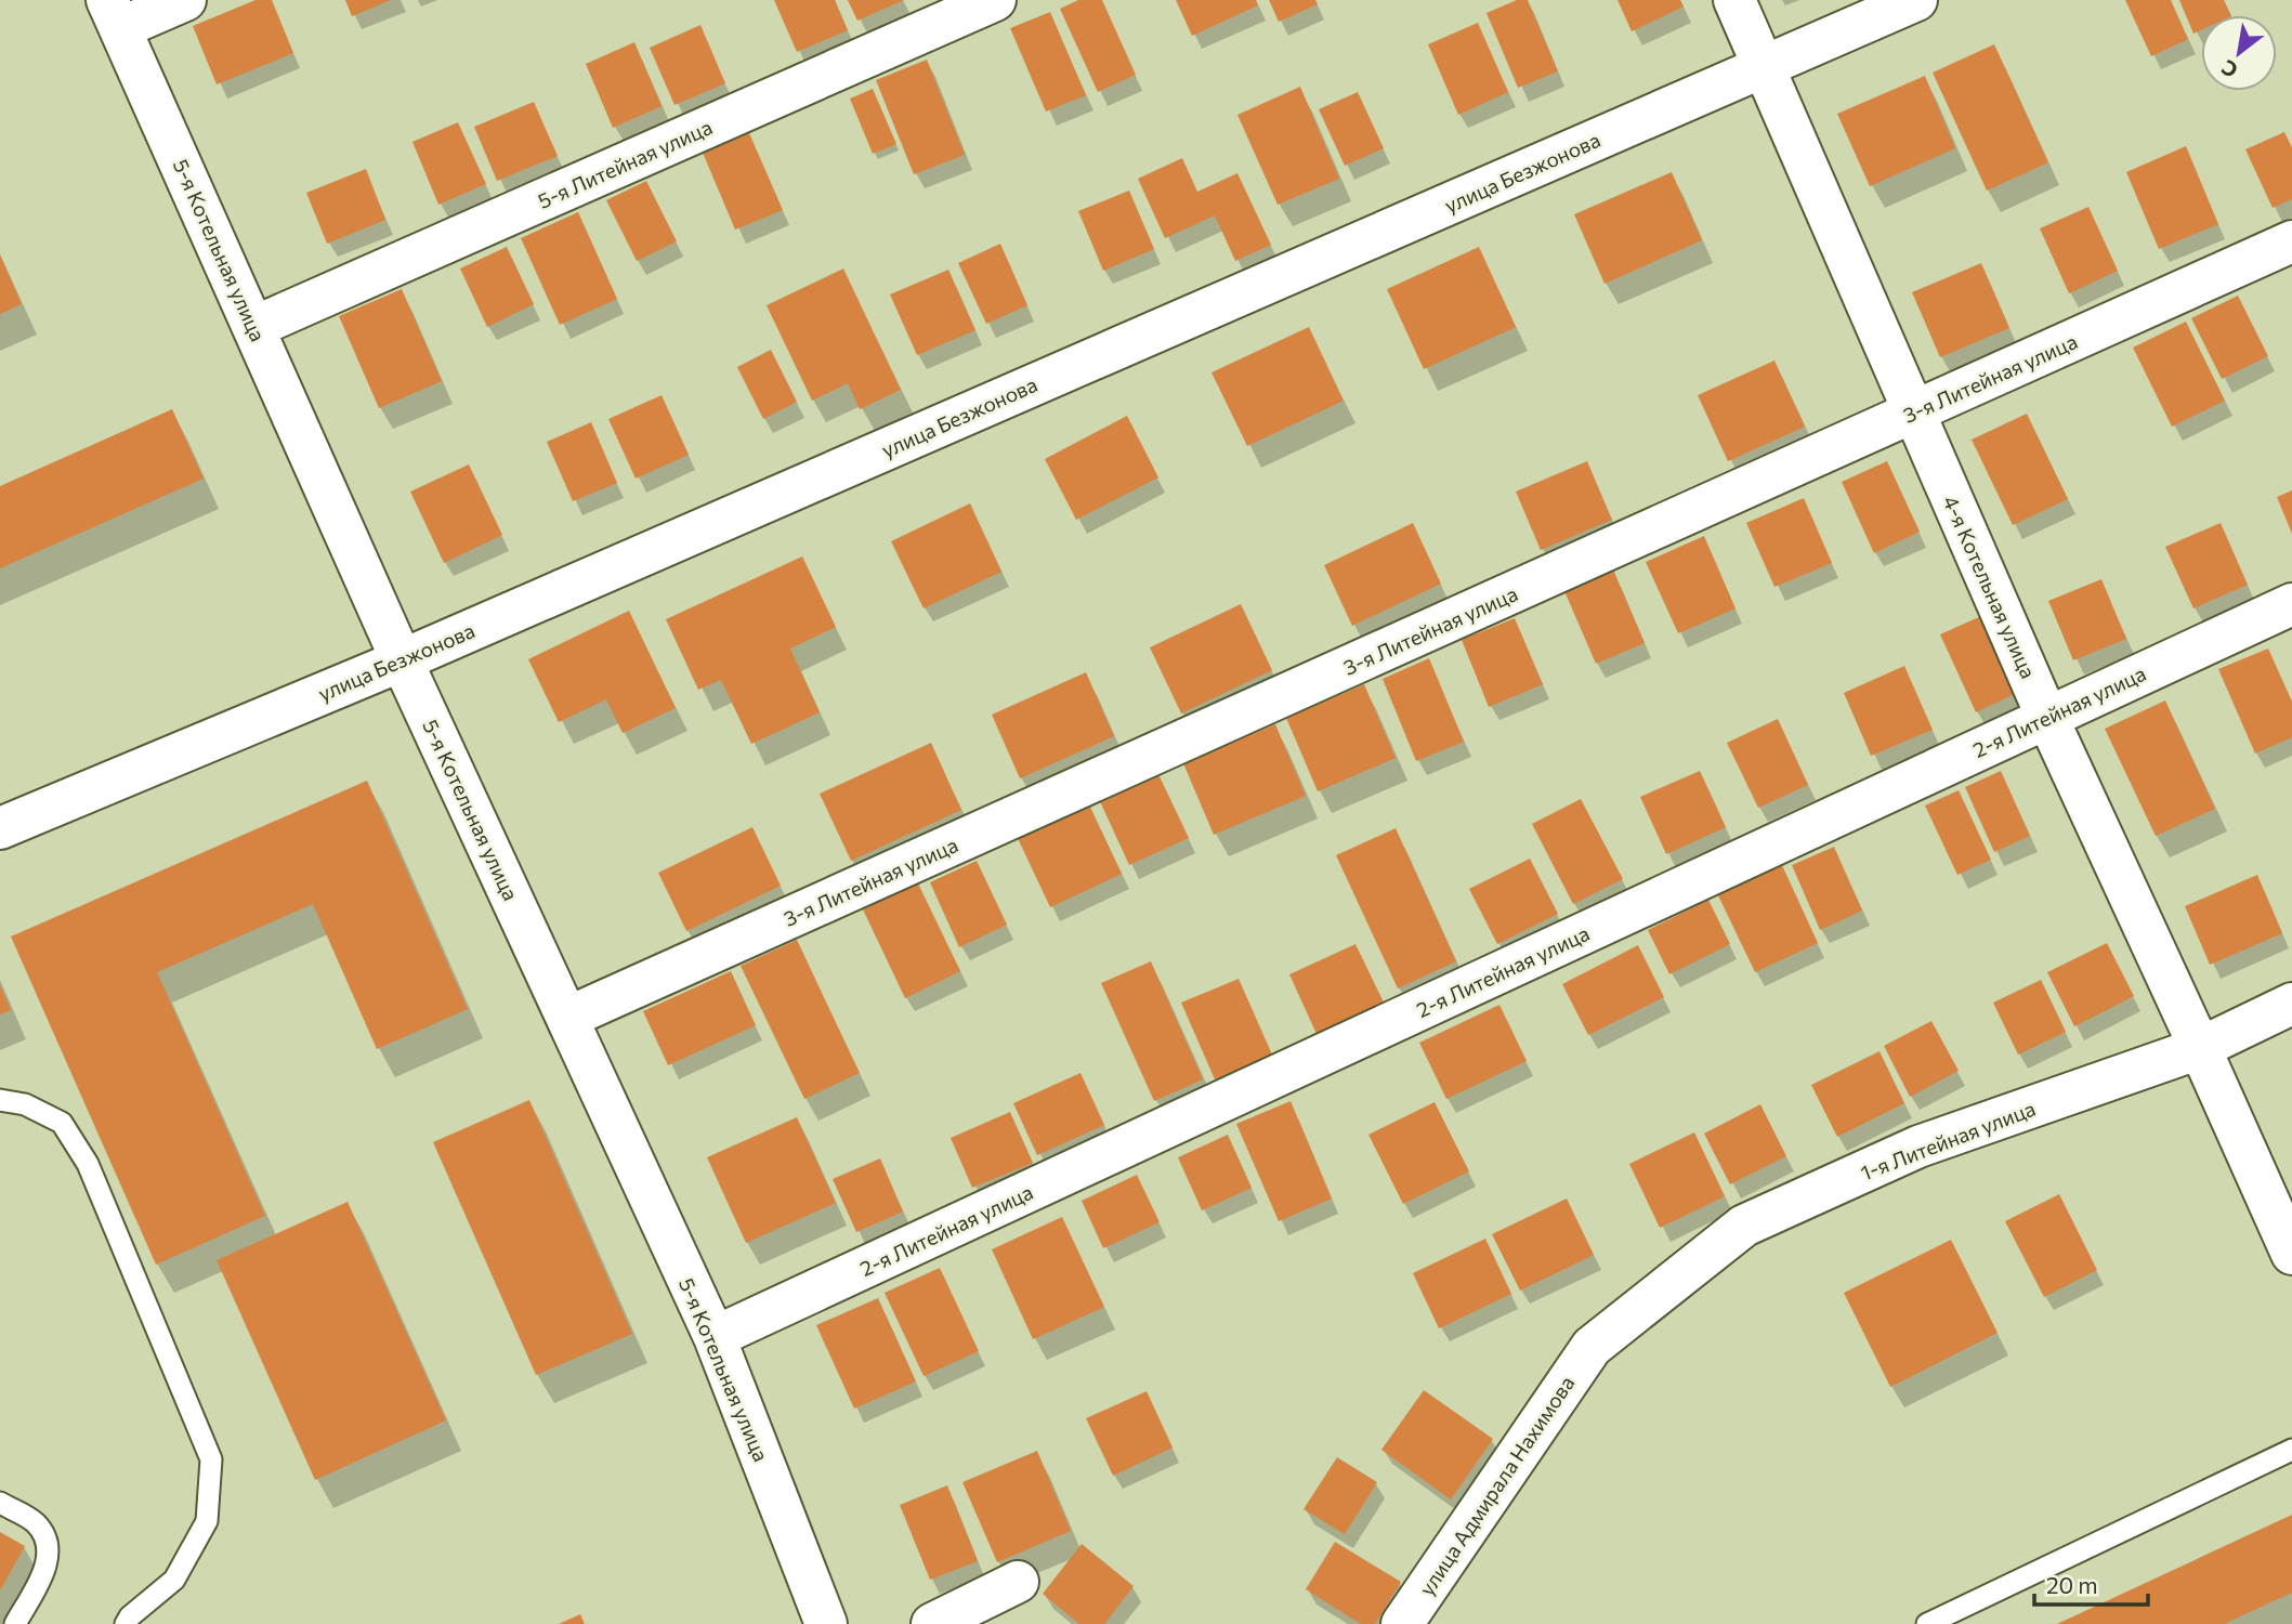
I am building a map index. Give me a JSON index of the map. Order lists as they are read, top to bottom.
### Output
{
  "streets": {
    "street": [
      "5-я Литейная улица",
      "улица Безжонова",
      "5-я Котельная улица",
      "3-я Литейная улица",
      "4-я Котельная улица",
      "2-я Литейная улица",
      "1-я Литейная улица",
      "улица Адмирала Нахимова"
    ]
  },
  "crossings": [
    ["5-я Литейная улица", "5-я Котельная улица"],
    ["улица Безжонова", "5-я Котельная улица"],
    ["улица Безжонова", "4-я Котельная улица"],
    ["5-я Котельная улица", "3-я Литейная улица"],
    ["5-я Котельная улица", "2-я Литейная улица"],
    ["3-я Литейная улица", "4-я Котельная улица"],
    ["4-я Котельная улица", "2-я Литейная улица"],
    ["4-я Котельная улица", "1-я Литейная улица"],
    ["1-я Литейная улица", "улица Адмирала Нахимова"]
  ],
  "scale_bar": "20 m",
  "north": "bottom left"
}
